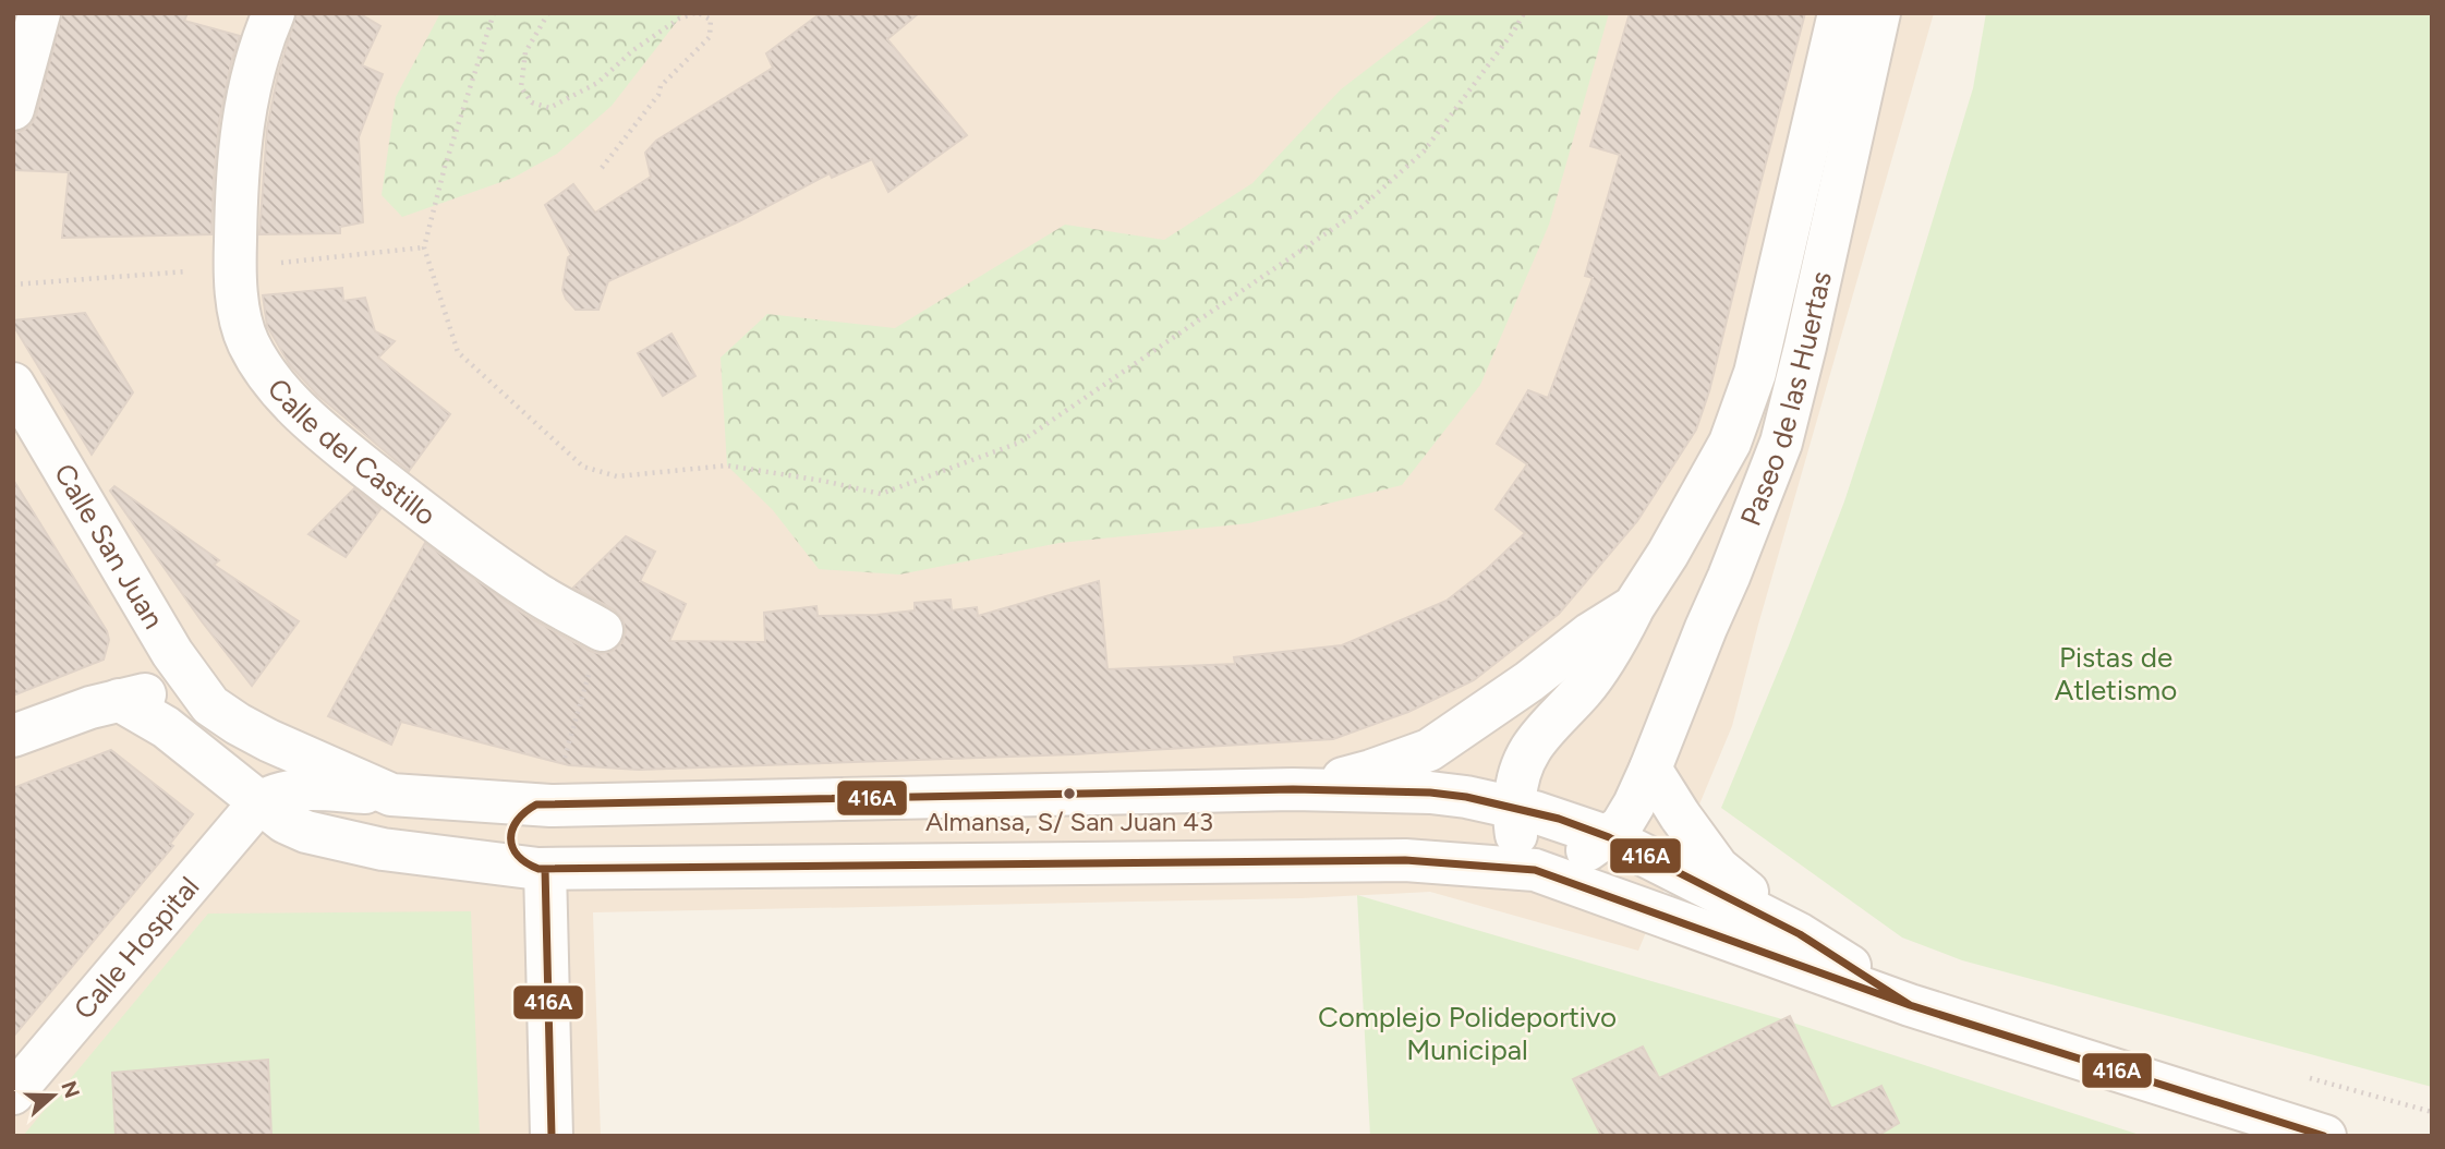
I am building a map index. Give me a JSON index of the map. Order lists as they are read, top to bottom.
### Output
{
  "streets": {
    "street": [
      "Paseo de las Huertas",
      "Calle del Castillo",
      "Calle San Juan",
      "Calle Hospital"
    ]
  },
  "crossings": [
    ["Paseo de las Huertas", "Calle San Juan"],
    ["Calle San Juan", "Calle Hospital"]
  ],
  "parks": ["Pistas de Atletismo", "Complejo Polideportivo Municipal"],
  "places": ["Almansa, S/ San Juan 43"],
  "lines": ["transit line 416A"],
  "north": "right"
}
